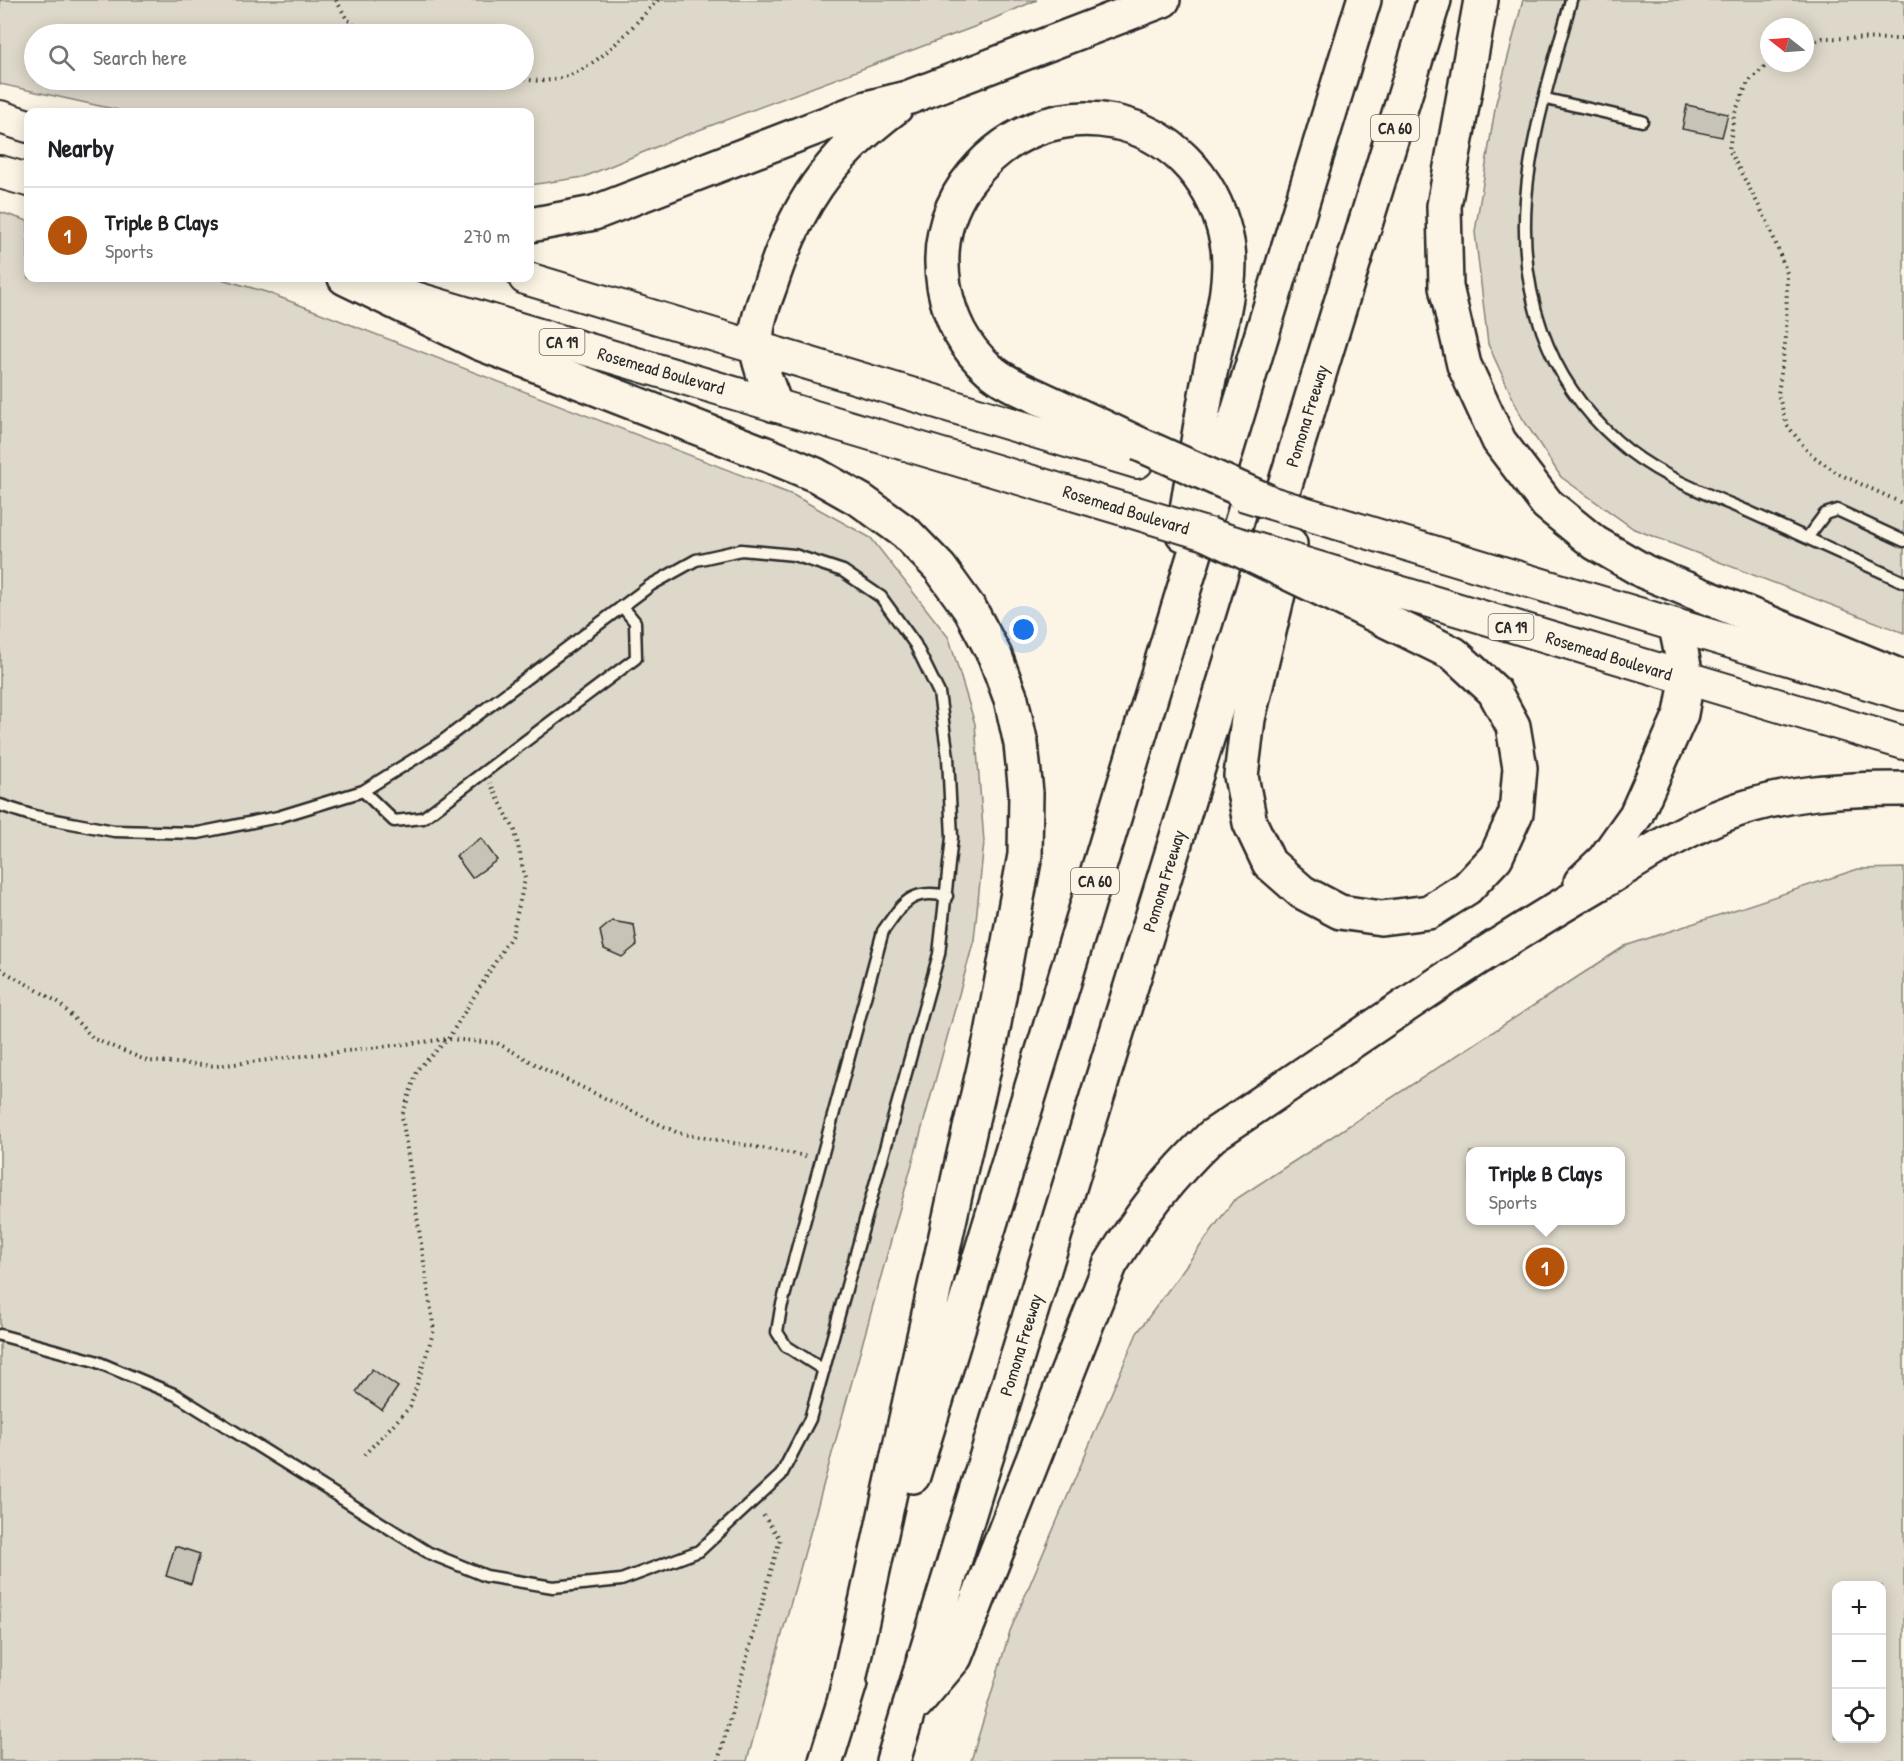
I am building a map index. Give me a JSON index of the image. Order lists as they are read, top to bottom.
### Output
{
  "streets": {
    "highway": ["CA 60", "Pomona Freeway"],
    "main road": ["CA 19", "Rosemead Boulevard"]
  },
  "north": "left",
  "page": {
    "search": "Search here",
    "heading": "Nearby",
    "list": [
      {
        "mark": "1",
        "name": "Triple B Clays",
        "note": "Sports",
        "value": "270 m"
      }
    ],
    "popup": ["Triple B Clays", "Sports"],
    "pins": "1",
    "map_buttons": ["+", "−"]
  }
}
